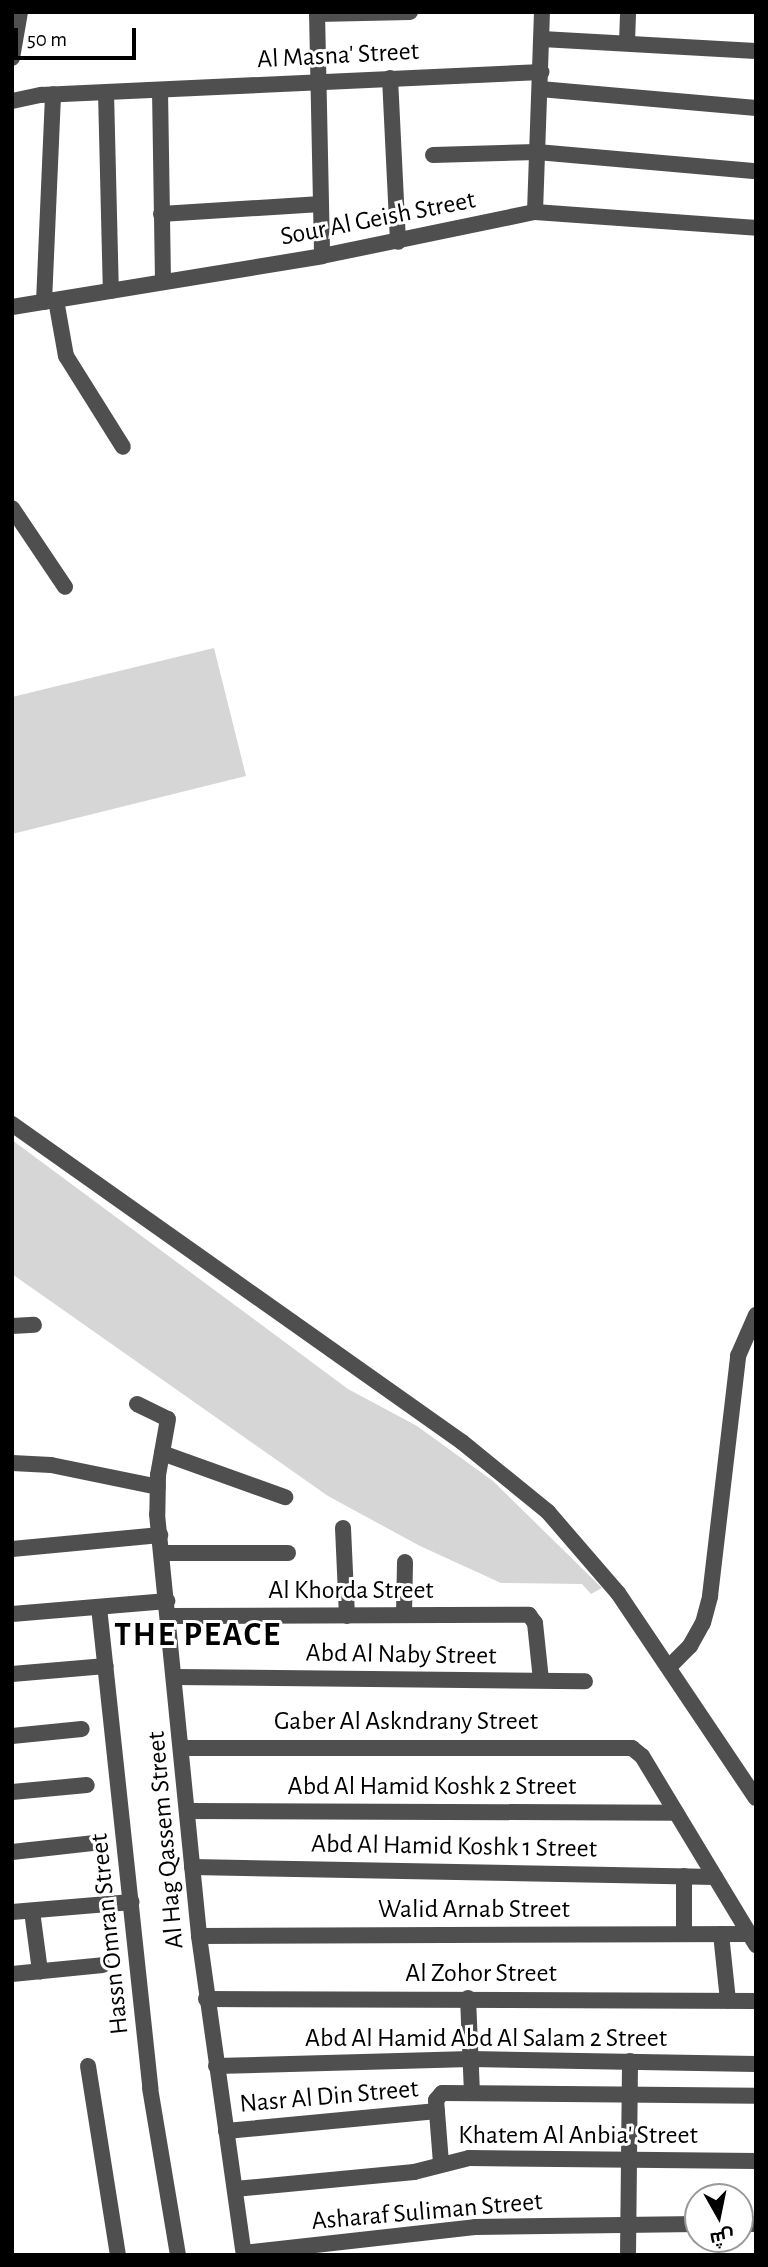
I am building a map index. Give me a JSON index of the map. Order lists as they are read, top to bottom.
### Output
{
  "streets": {
    "street": [
      "Al Masna' Street",
      "Sour Al Geish Street",
      "Al Khorda Street",
      "Abd Al Naby Street",
      "Gaber Al Askndrany Street",
      "Abd Al Hamid Koshk 2 Street",
      "Al Hag Qassem Street",
      "Abd Al Hamid Koshk 1 Street",
      "Walid Arnab Street",
      "Hassn Omran Street",
      "Al Zohor Street",
      "Abd Al Hamid Abd Al Salam 2 Street",
      "Nasr Al Din Street",
      "Khatem Al Anbia' Street",
      "Asharaf Suliman Street"
    ]
  },
  "crossings": [
    ["Al Khorda Street", "Abd Al Naby Street"],
    ["Al Khorda Street", "Al Hag Qassem Street"],
    ["Al Khorda Street", "Hassn Omran Street"],
    ["Abd Al Naby Street", "Al Hag Qassem Street"],
    ["Gaber Al Askndrany Street", "Abd Al Hamid Koshk 2 Street"],
    ["Gaber Al Askndrany Street", "Al Hag Qassem Street"],
    ["Abd Al Hamid Koshk 2 Street", "Al Hag Qassem Street"],
    ["Al Hag Qassem Street", "Abd Al Hamid Koshk 1 Street"],
    ["Al Hag Qassem Street", "Walid Arnab Street"],
    ["Al Hag Qassem Street", "Al Zohor Street"],
    ["Al Hag Qassem Street", "Abd Al Hamid Abd Al Salam 2 Street"],
    ["Al Hag Qassem Street", "Nasr Al Din Street"],
    ["Al Hag Qassem Street", "Khatem Al Anbia' Street"],
    ["Al Hag Qassem Street", "Asharaf Suliman Street"]
  ],
  "districts": ["THE PEACE"],
  "scale_bar": "50 m",
  "north": "bottom"
}
